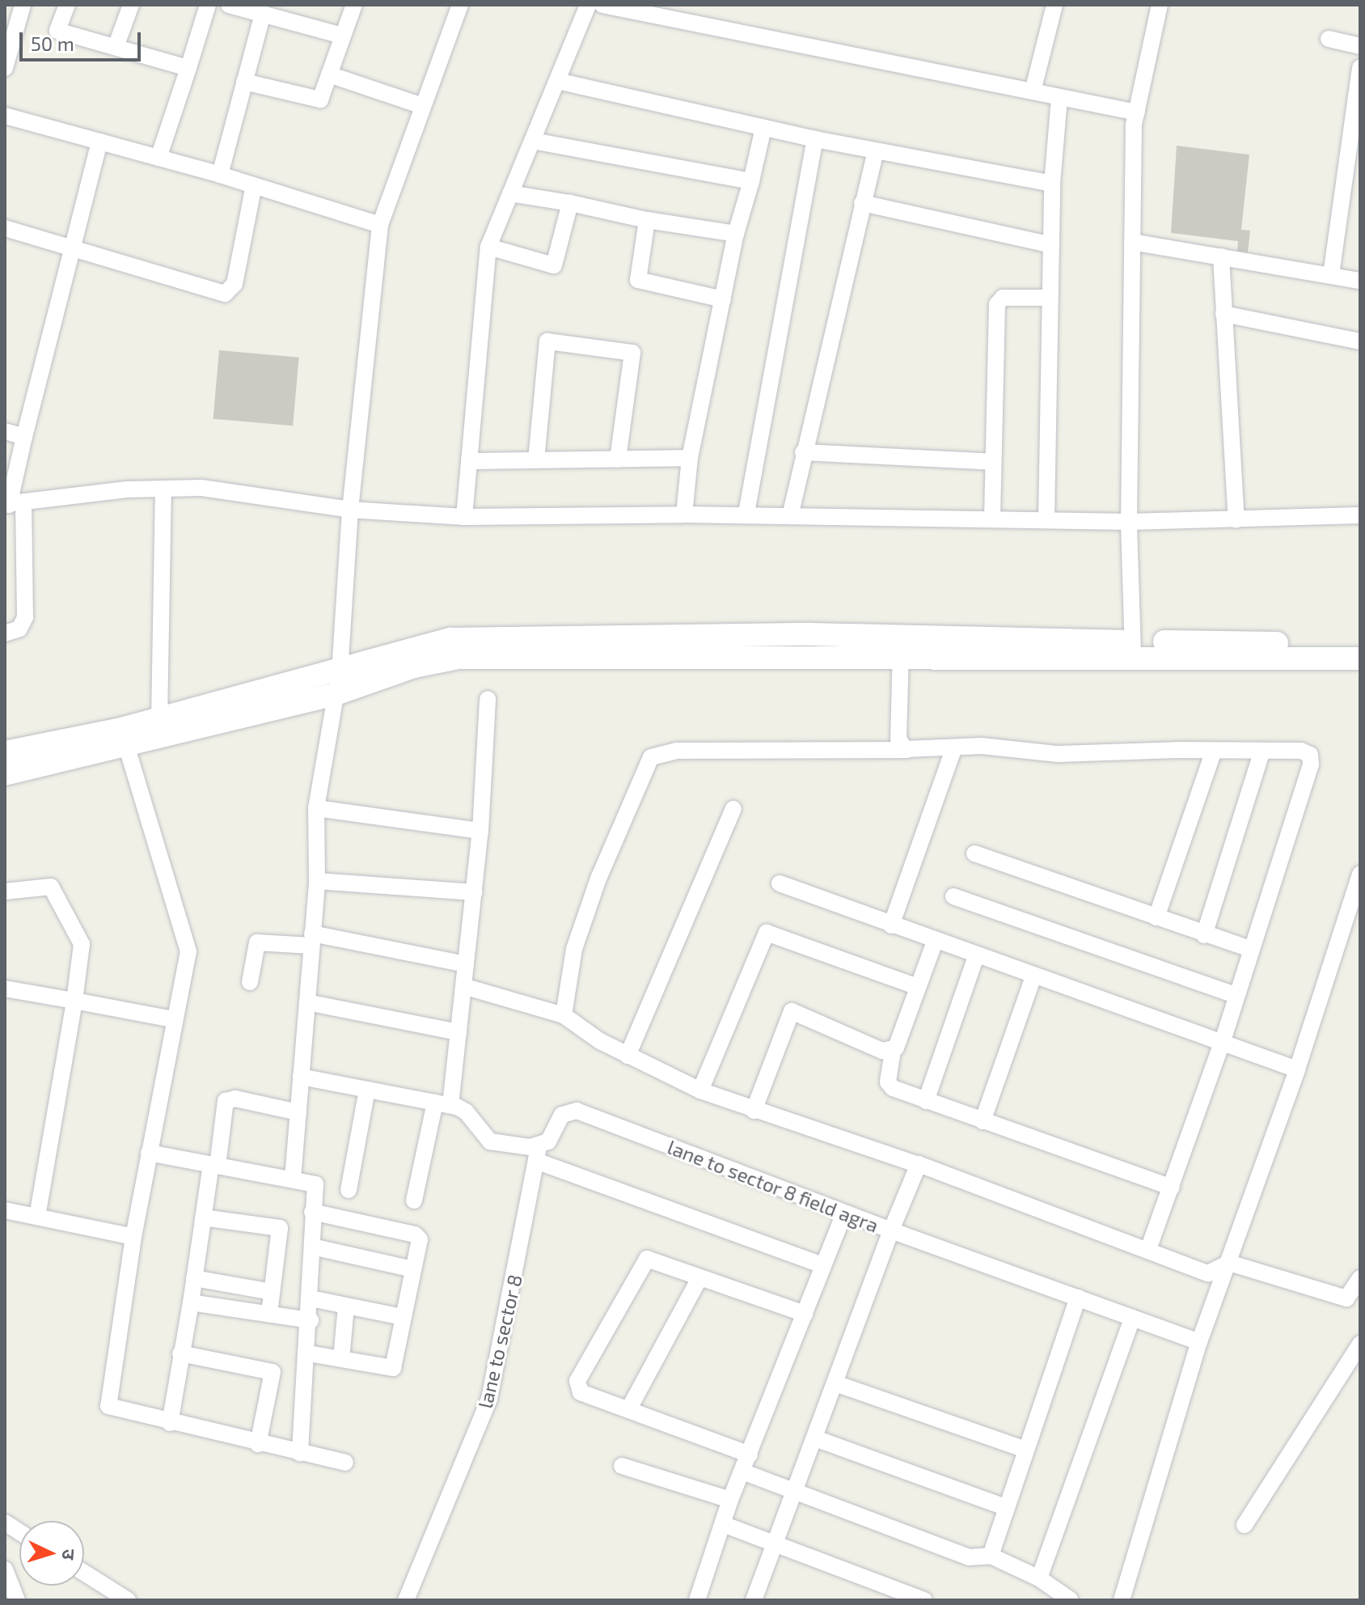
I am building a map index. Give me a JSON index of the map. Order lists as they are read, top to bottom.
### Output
{
  "streets": {
    "street": ["lane to sector 8 field agra", "lane to sector 8"]
  },
  "crossings": [
    ["lane to sector 8 field agra", "lane to sector 8"]
  ],
  "scale_bar": "50 m",
  "north": "right"
}
